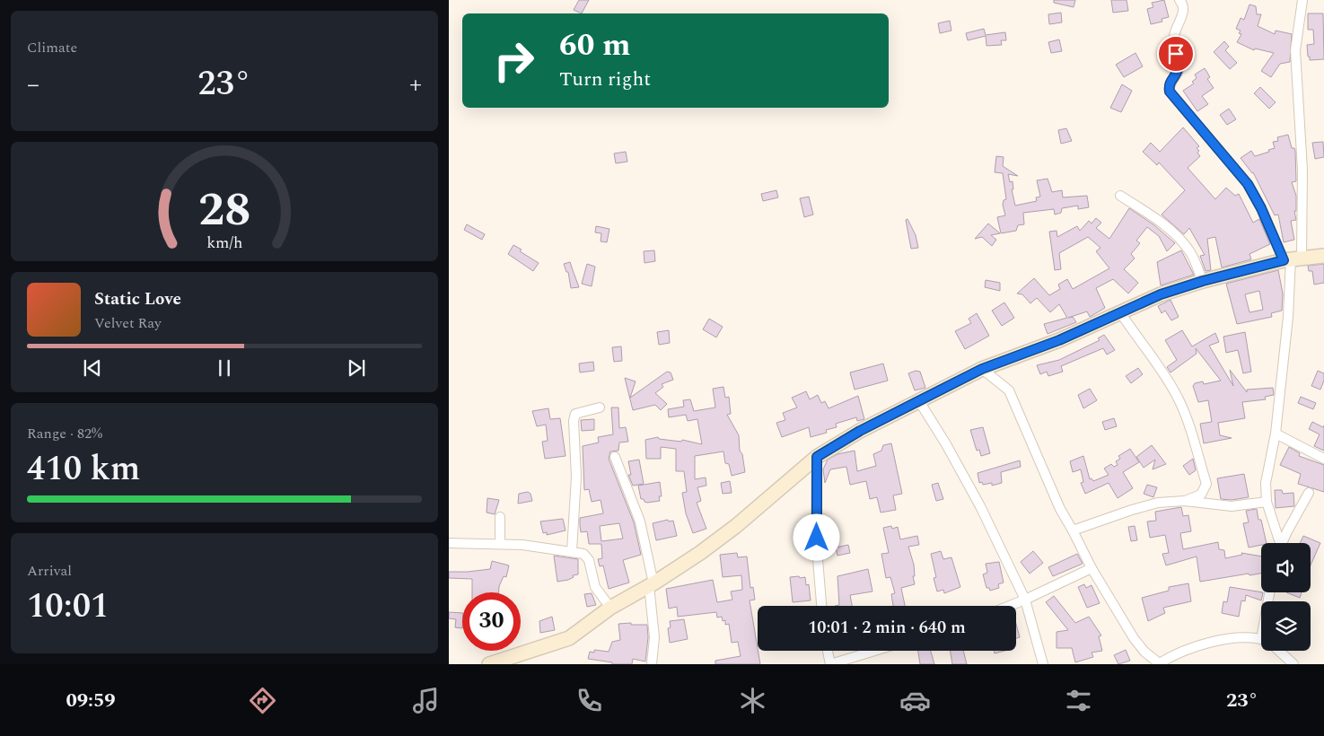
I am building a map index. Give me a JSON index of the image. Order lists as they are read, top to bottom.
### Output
{
  "page": {
    "tile": [
      "Climate",
      ["Range · 82%", "410 km"],
      ["Arrival", "10:01"]
    ],
    "turn": ["60 m", "Turn right"],
    "heat": ["−", "23°", "+"],
    "song": ["Static Love", "Velvet Ray"],
    "limit": "30",
    "trip": "10:01 · 2 min · 640 m",
    "tabs": ["09:59", "23°"],
    "gauge": ["28", "km/h"]
  }
}
